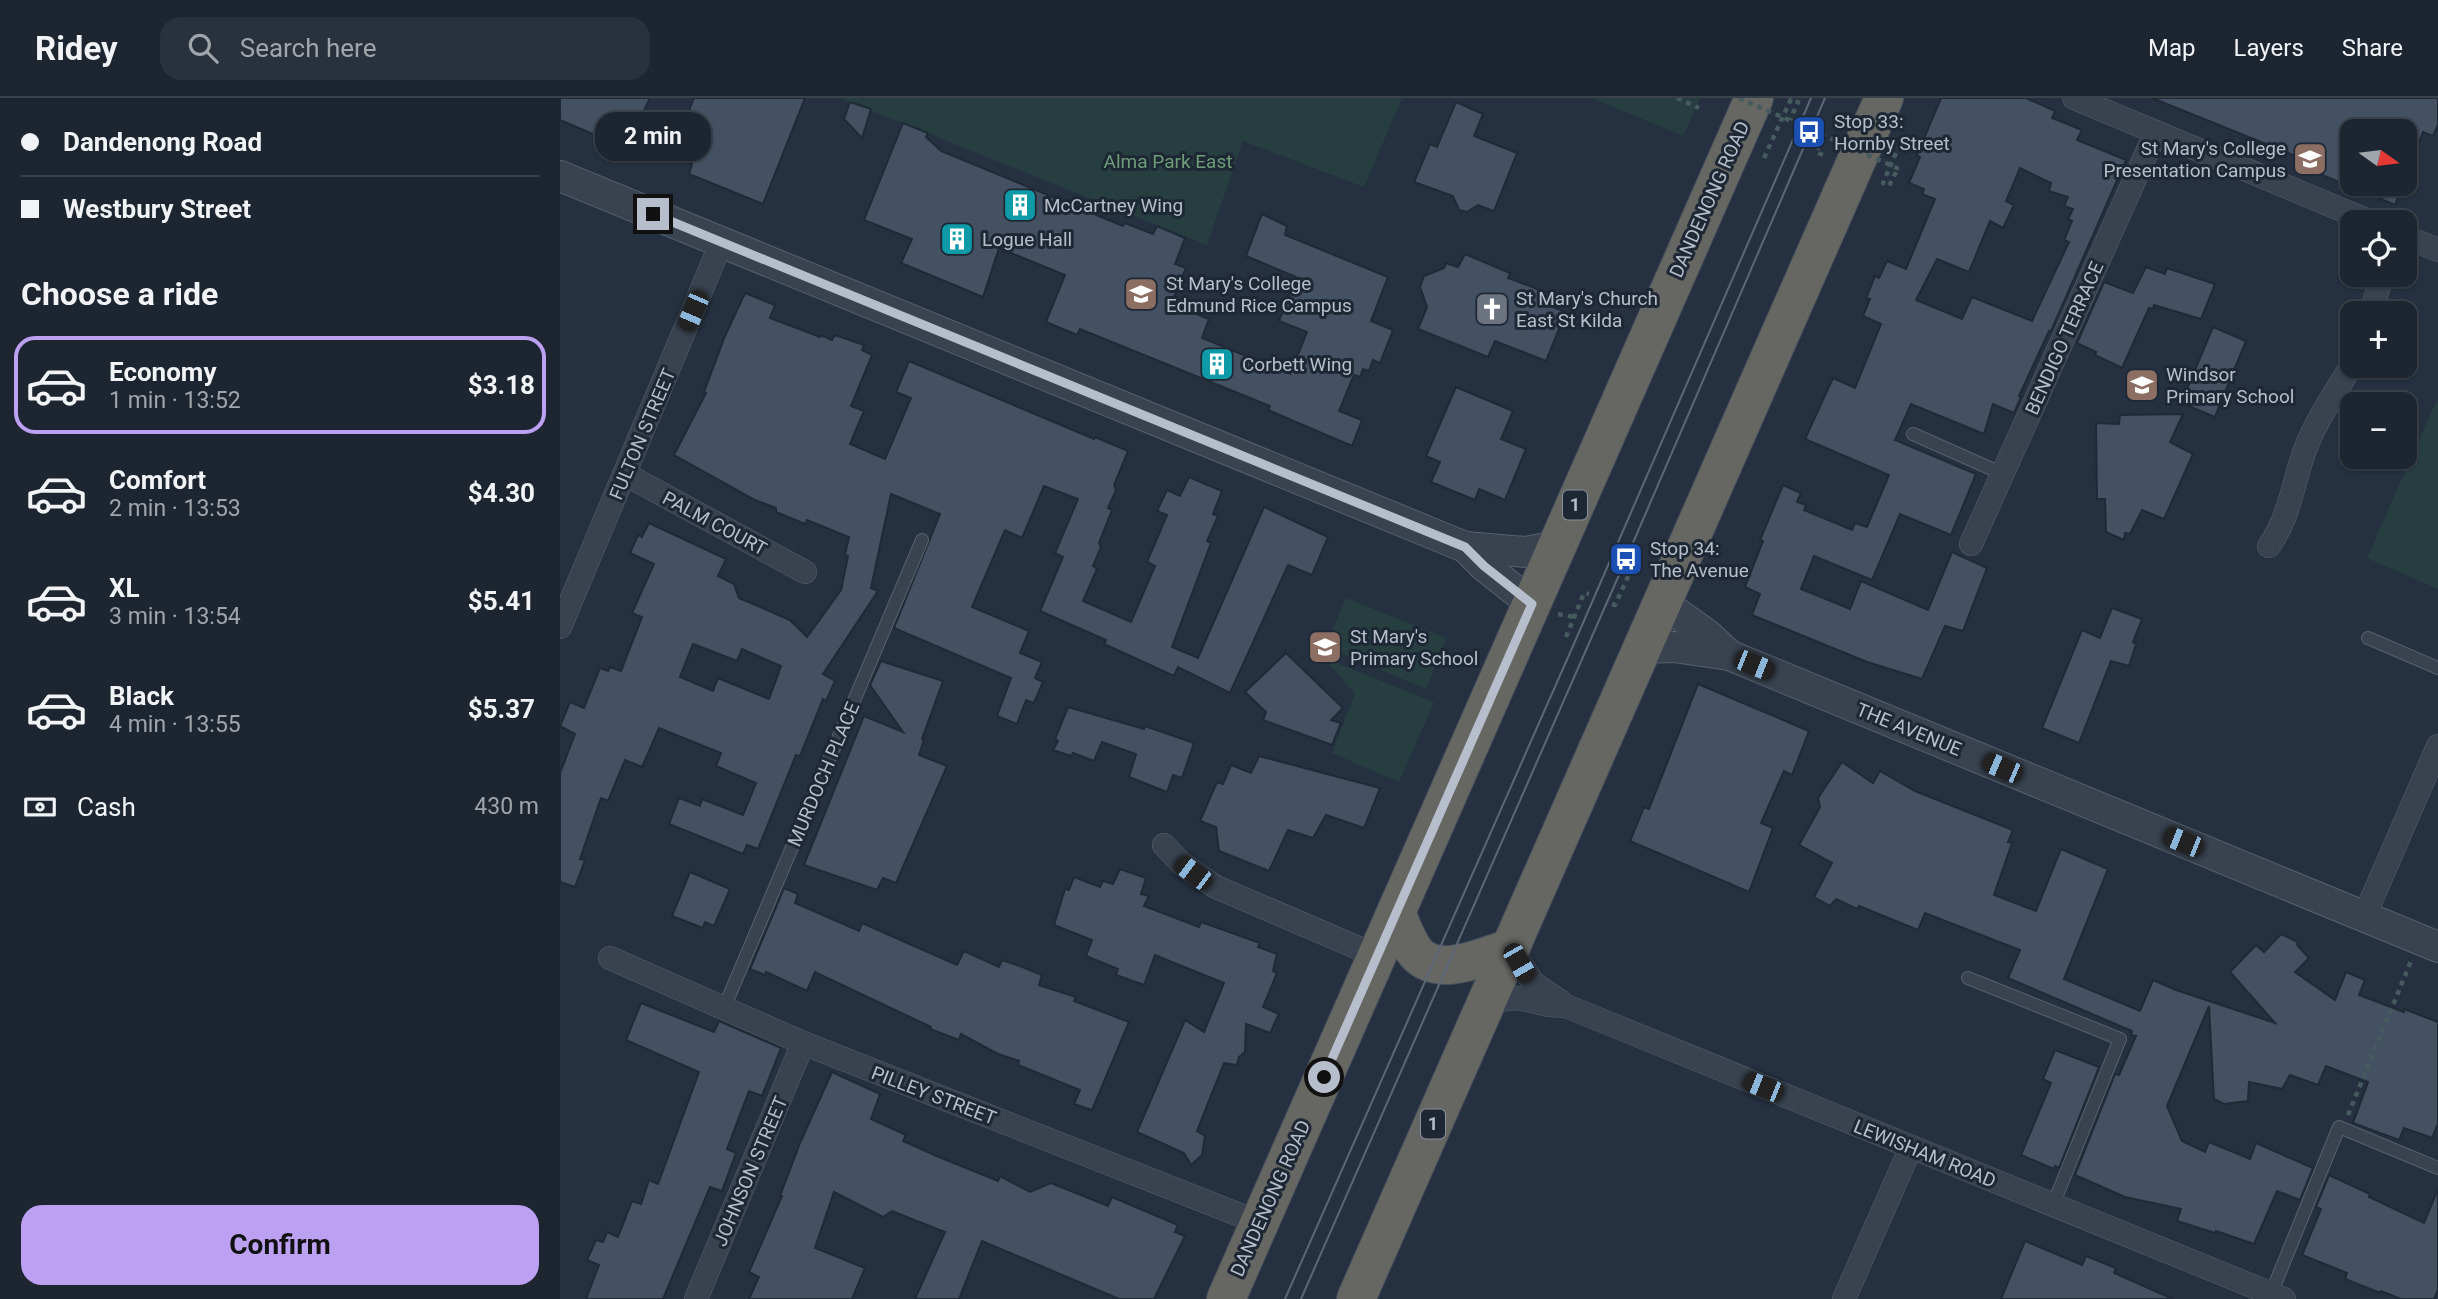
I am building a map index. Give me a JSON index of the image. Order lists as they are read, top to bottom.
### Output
{
  "streets": {
    "highway": ["DANDENONG ROAD", "1"],
    "street": [
      "BENDIGO TERRACE",
      "FULTON STREET",
      "PALM COURT",
      "THE AVENUE",
      "PILLEY STREET",
      "LEWISHAM ROAD",
      "JOHNSON STREET"
    ],
    "lane": ["MURDOCH PLACE"]
  },
  "crossings": [
    ["DANDENONG ROAD", "PILLEY STREET"],
    ["FULTON STREET", "PALM COURT"],
    ["1", "THE AVENUE"],
    ["1", "LEWISHAM ROAD"],
    ["MURDOCH PLACE", "PILLEY STREET"],
    ["PILLEY STREET", "JOHNSON STREET"]
  ],
  "parks": ["Alma Park East"],
  "places": {
    "bus stop": ["Stop 33: Hornby Street", "Stop 34: The Avenue"],
    "school or university": [
      "St Mary's College Presentation Campus",
      "St Mary's College Edmund Rice Campus",
      "Windsor Primary School",
      "St Mary's Primary School"
    ],
    "building": ["McCartney Wing", "Logue Hall", "Corbett Wing"],
    "church": ["St Mary's Church East St Kilda"]
  },
  "north": "right",
  "page": {
    "header": "Ridey",
    "search": "Search here",
    "nav": ["Map", "Layers", "Share"],
    "banner": ["Dandenong Road", "Westbury Street"],
    "bubble": "2 min",
    "map_buttons": ["+", "−"],
    "heading": "Choose a ride",
    "list": [
      {
        "name": "Economy",
        "note": "1 min · 13:52",
        "value": "$3.18"
      },
      {
        "name": "Comfort",
        "note": "2 min · 13:53",
        "value": "$4.30"
      },
      {
        "name": "XL",
        "note": "3 min · 13:54",
        "value": "$5.41"
      },
      {
        "name": "Black",
        "note": "4 min · 13:55",
        "value": "$5.37"
      }
    ],
    "pay": ["Cash", "430 m"],
    "buttons": "Confirm"
  }
}
